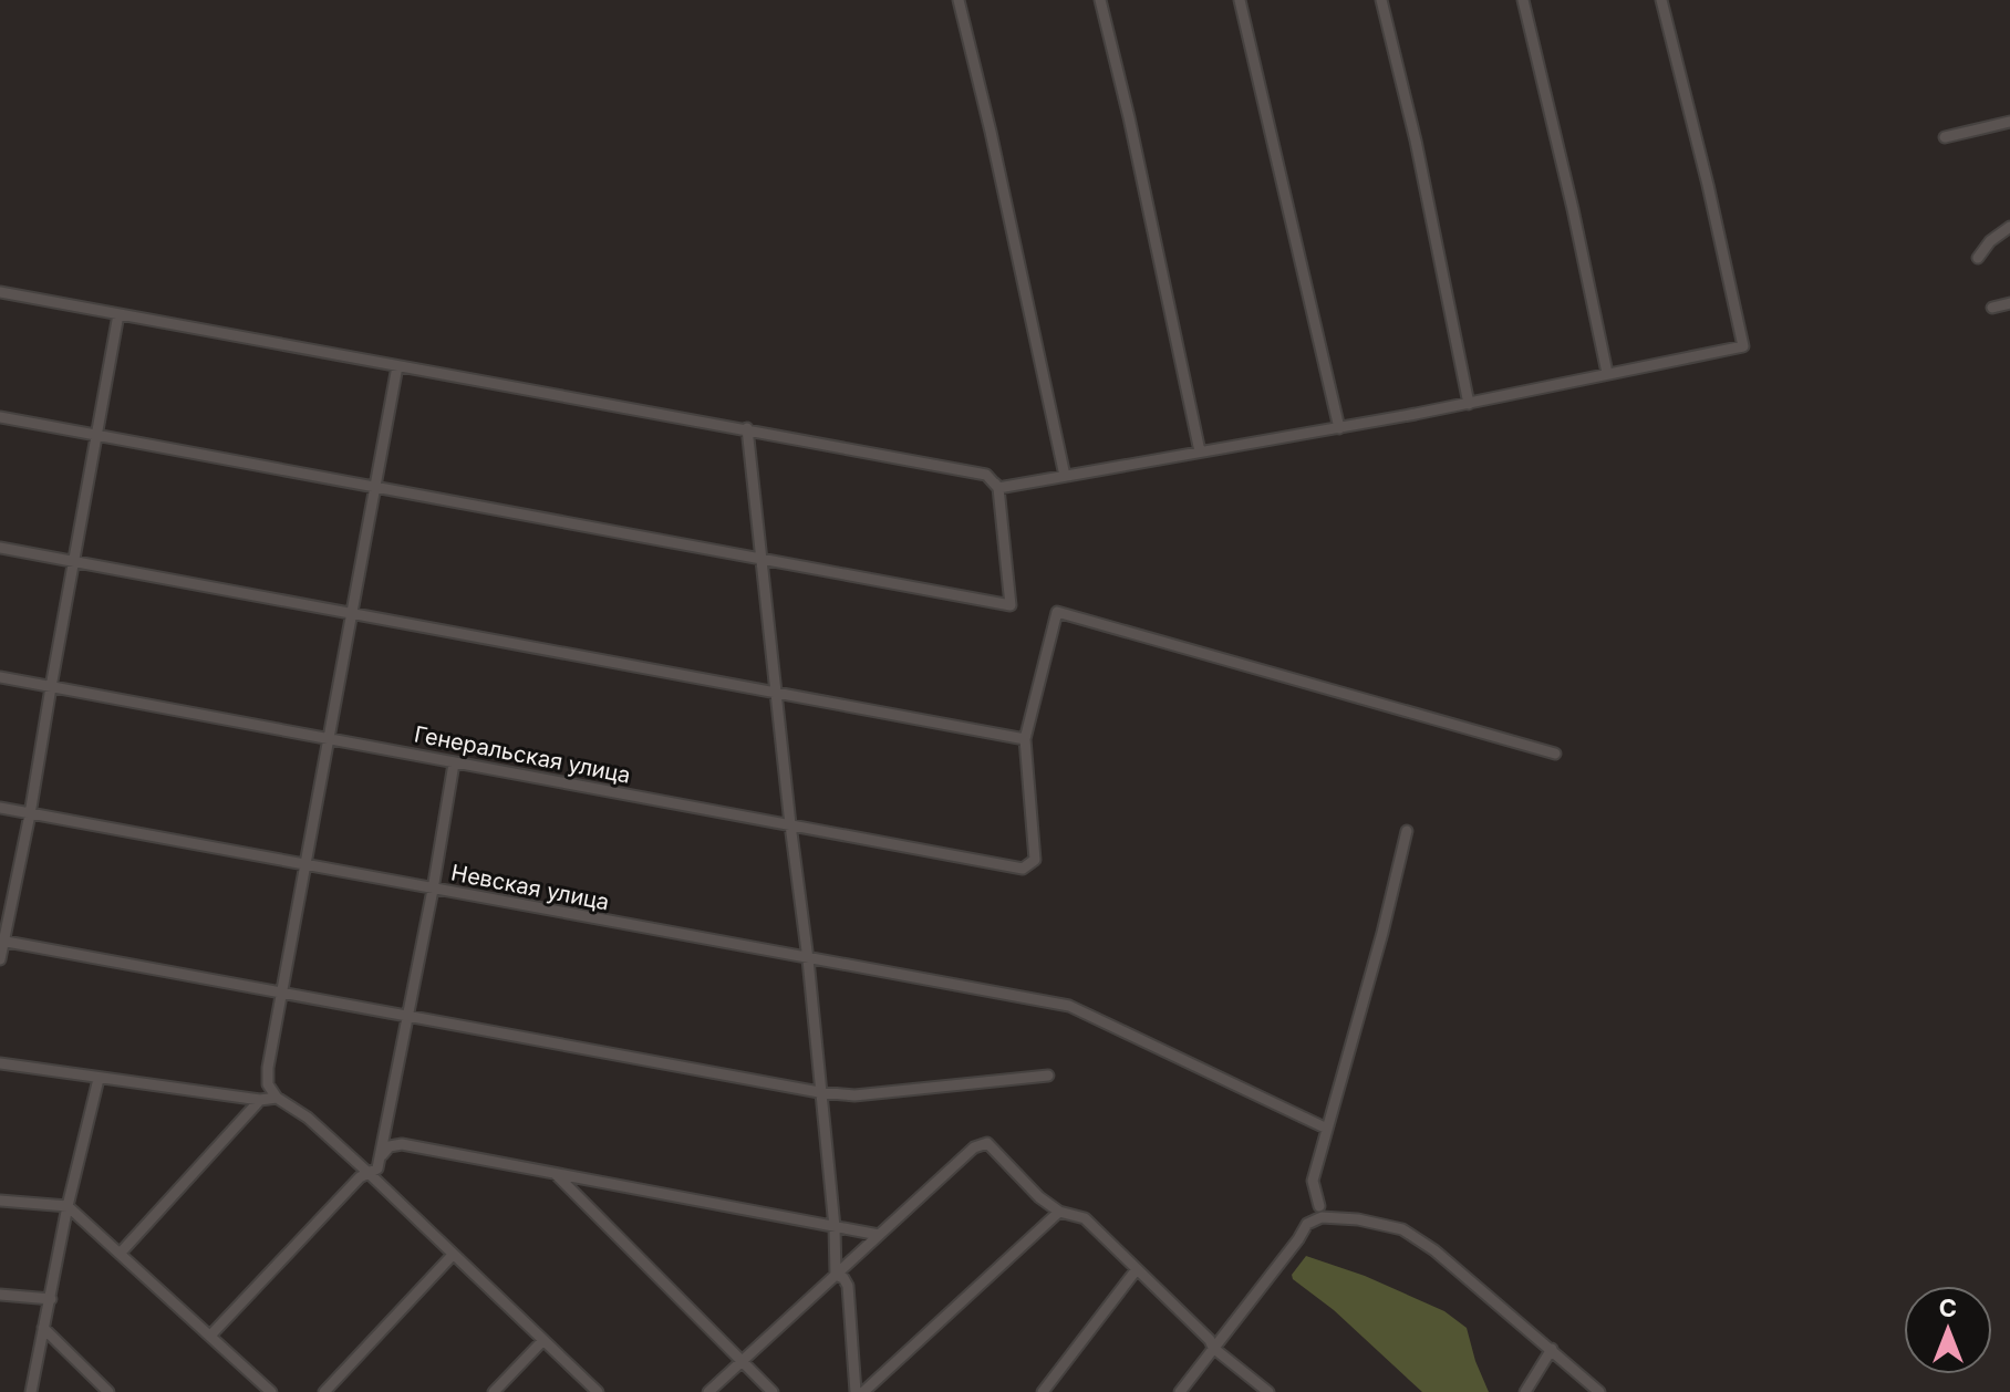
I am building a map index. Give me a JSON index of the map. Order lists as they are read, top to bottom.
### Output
{
  "streets": {
    "street": ["Генеральская улица", "Невская улица"]
  },
  "north": "top"
}
